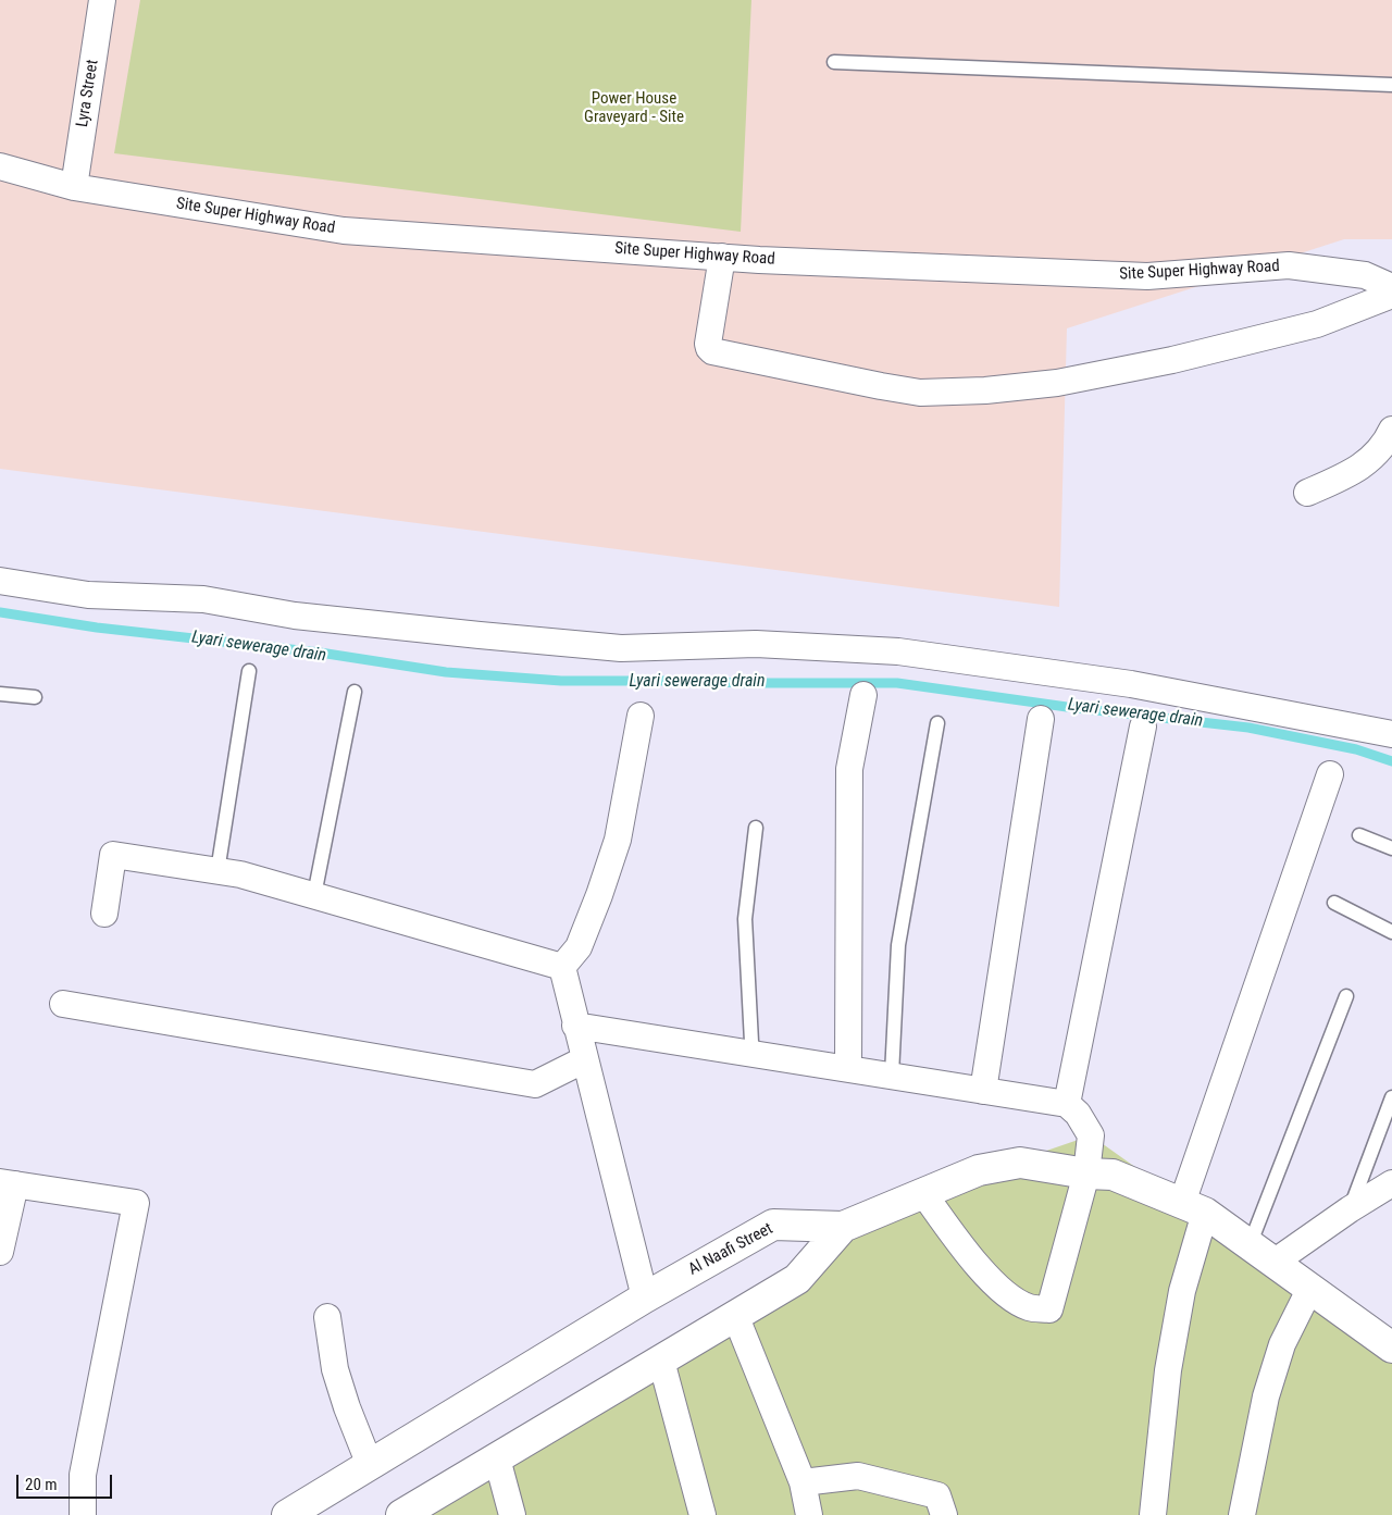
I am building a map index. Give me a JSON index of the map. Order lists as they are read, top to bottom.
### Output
{
  "streets": {
    "street": ["Lyra Street", "Site Super Highway Road", "Al Naafi Street"]
  },
  "crossings": [
    ["Lyra Street", "Site Super Highway Road"]
  ],
  "water": ["Lyari sewerage drain"],
  "parks": ["Power House Graveyard - Site"],
  "scale_bar": "20 m"
}
